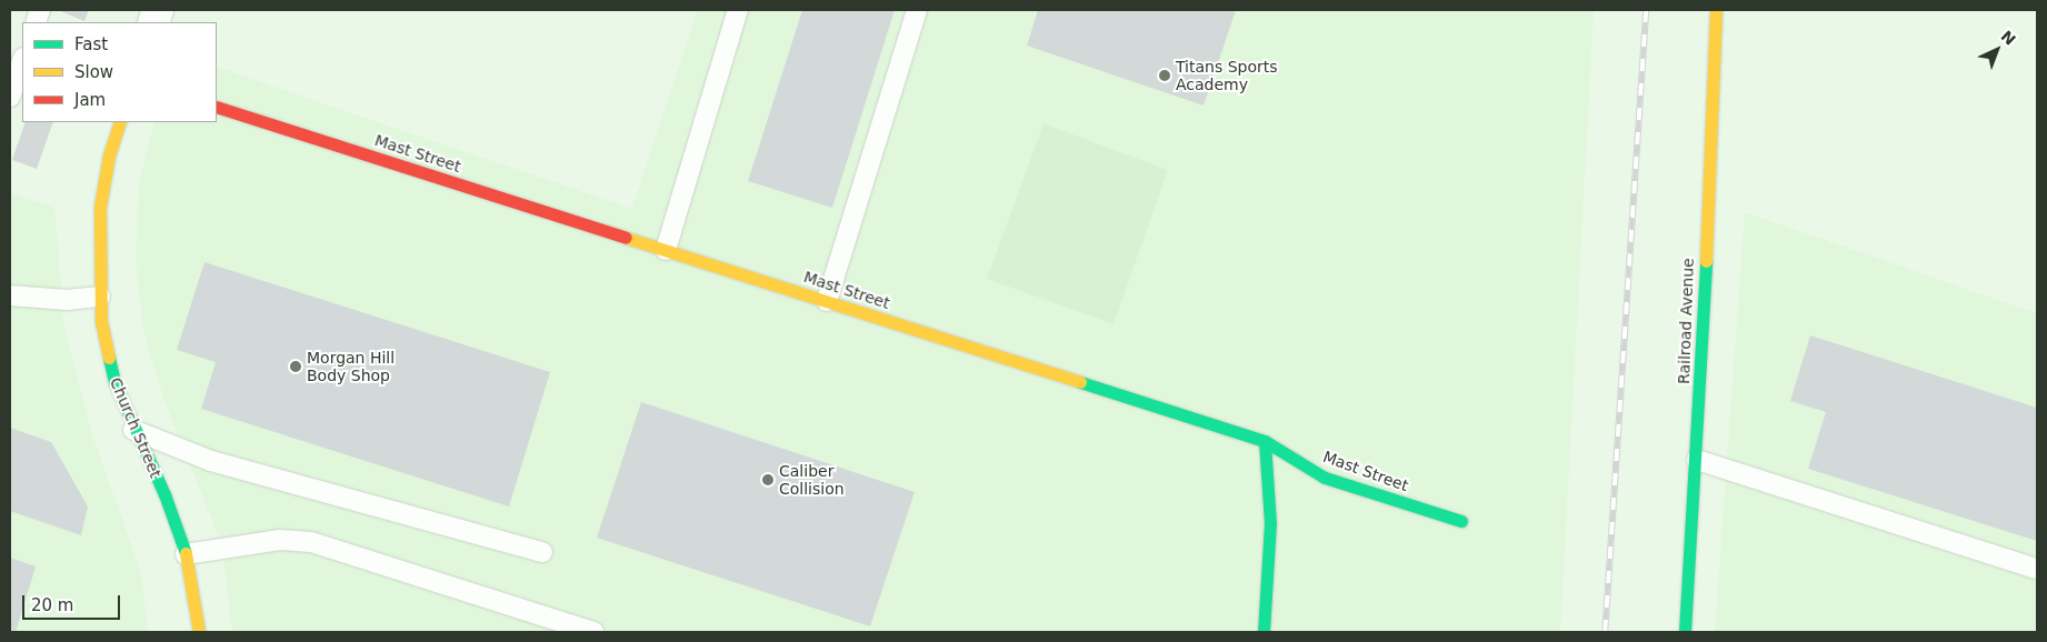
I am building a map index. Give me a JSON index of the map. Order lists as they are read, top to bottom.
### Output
{
  "streets": {
    "street": ["Mast Street", "Railroad Avenue", "Church Street"]
  },
  "places": ["Titans Sports Academy", "Morgan Hill Body Shop", "Caliber Collision"],
  "legend": ["Fast", "Slow", "Jam"],
  "scale_bar": "20 m",
  "north": "top right"
}
